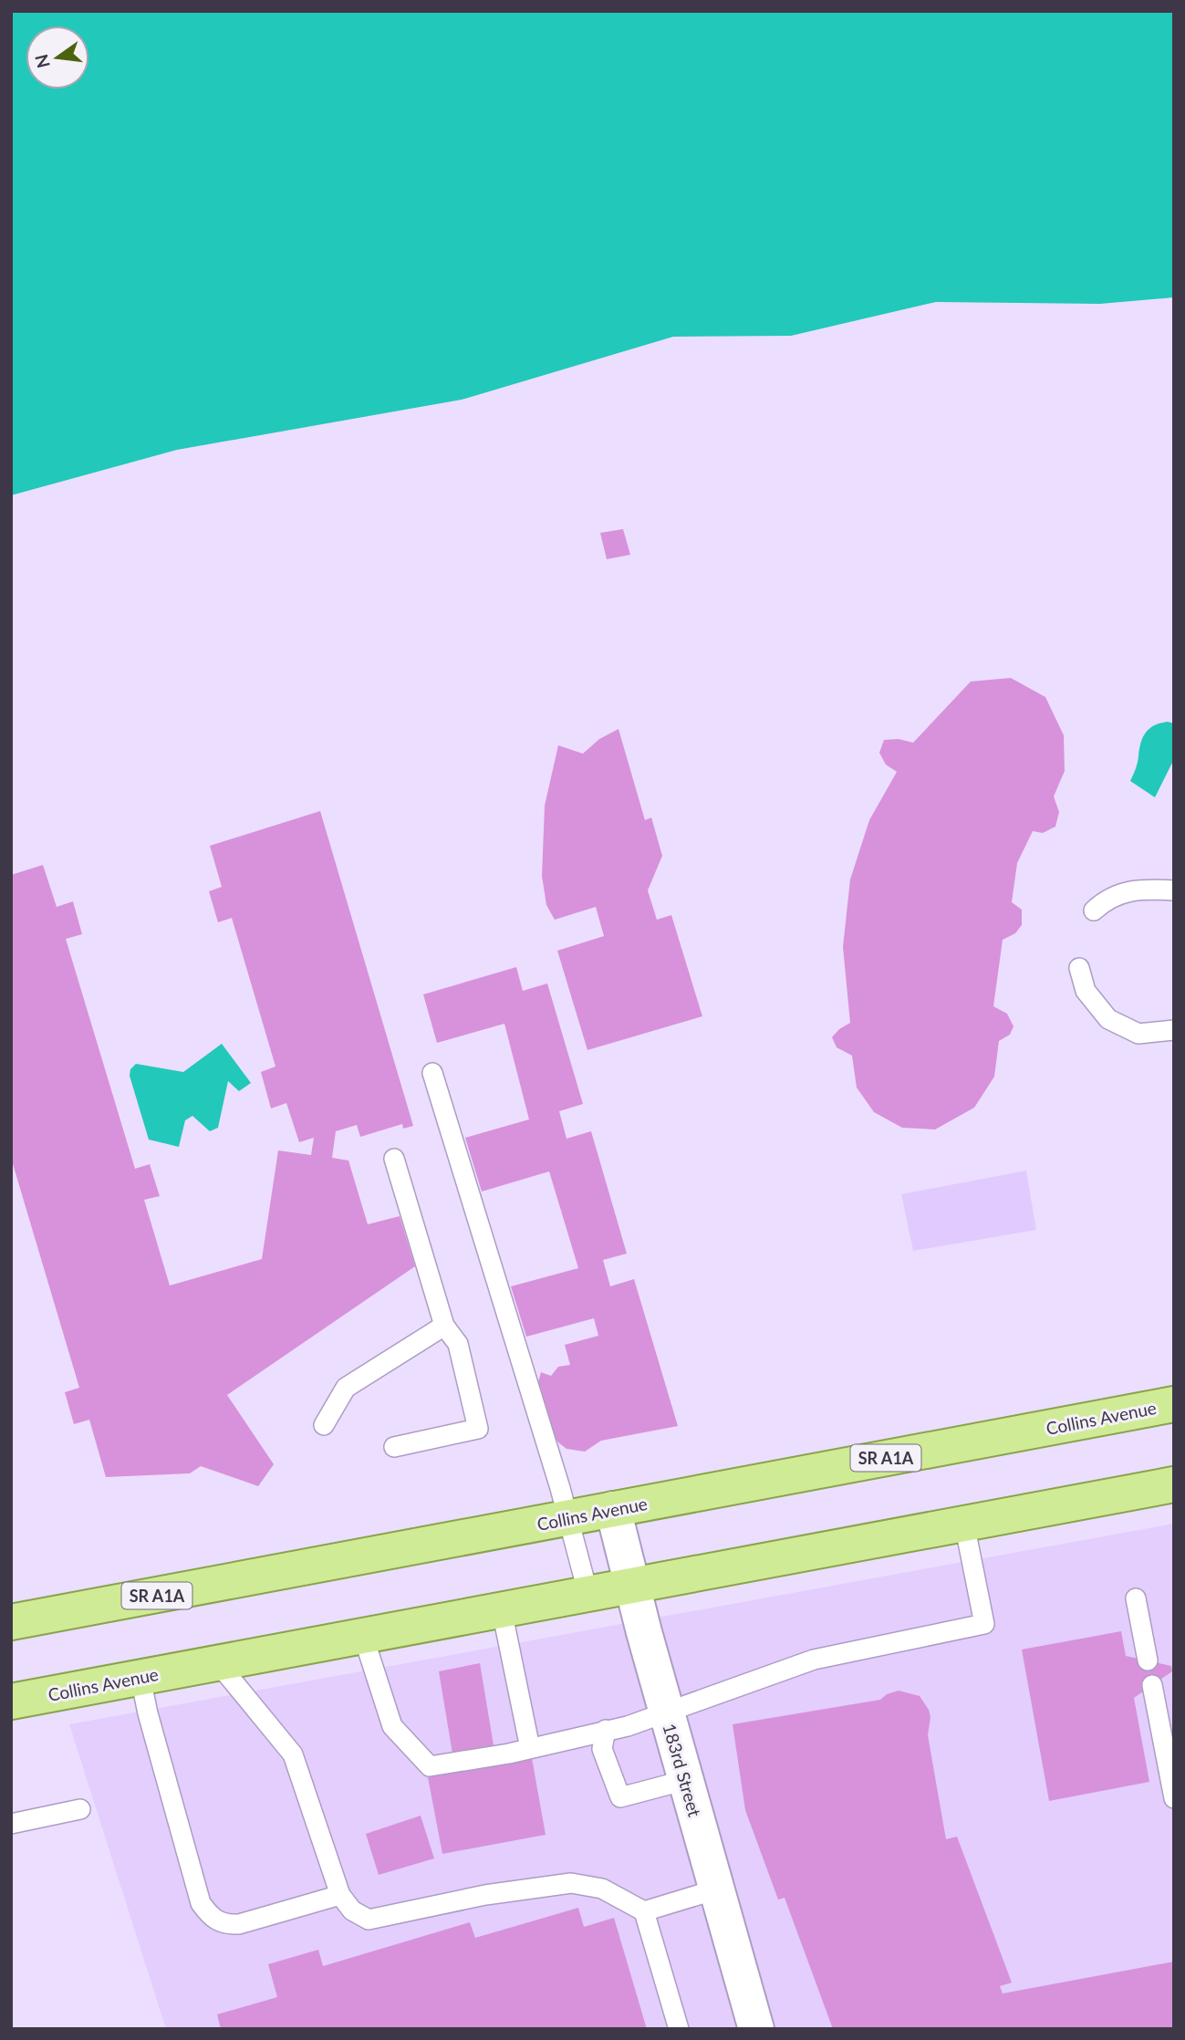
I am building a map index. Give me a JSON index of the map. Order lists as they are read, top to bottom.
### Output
{
  "streets": {
    "main road": ["Collins Avenue", "SR A1A"],
    "street": ["183rd Street"]
  },
  "crossings": [
    ["Collins Avenue", "183rd Street"]
  ],
  "north": "left"
}
